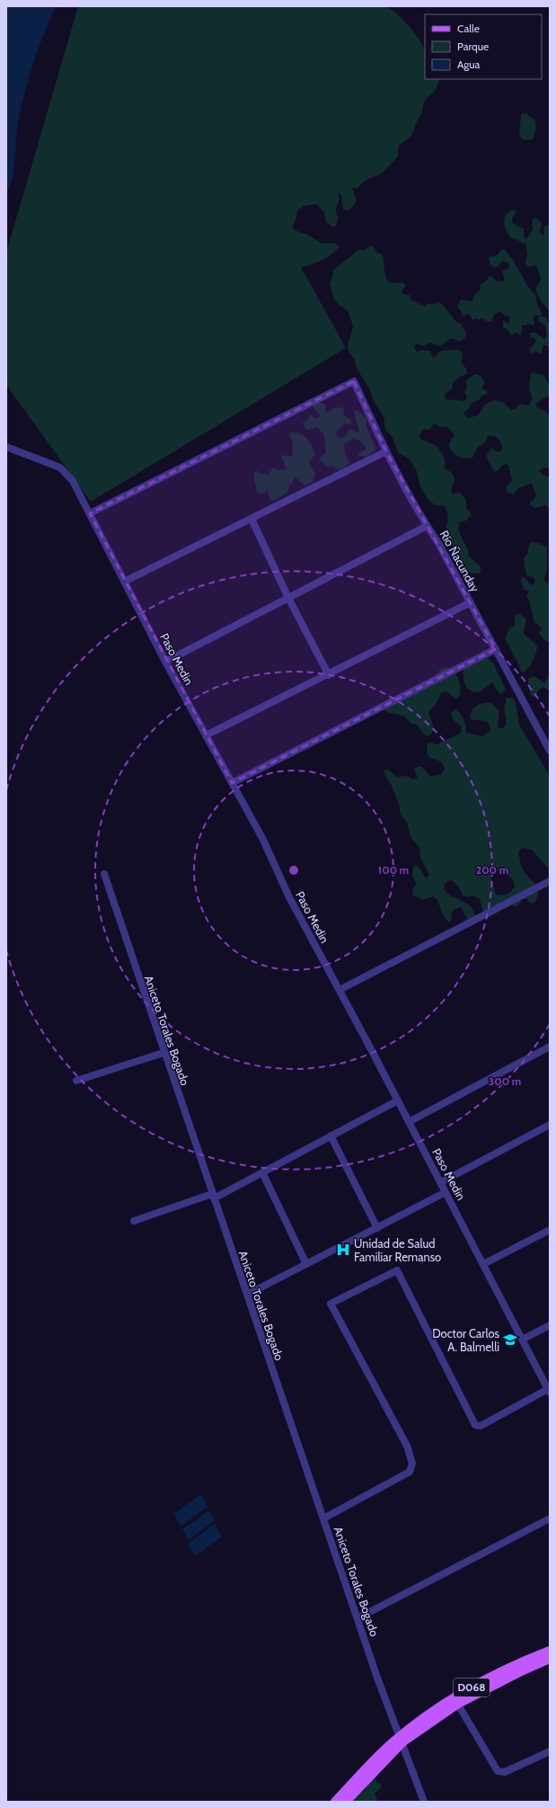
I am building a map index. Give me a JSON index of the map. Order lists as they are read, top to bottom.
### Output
{
  "streets": {
    "main road": ["D068"],
    "street": ["Río Ñacunday", "Paso Medin", "Aniceto Torales Bogado"]
  },
  "crossings": [
    ["Río Ñacunday", "Paso Medin"],
    ["Aniceto Torales Bogado", "D068"]
  ],
  "places": {
    "hospital": ["Unidad de Salud Familiar Remanso"],
    "school or university": ["Doctor Carlos A. Balmelli"]
  },
  "legend": ["Calle", "Parque", "Agua"],
  "rings": ["100 m", "200 m", "300 m"]
}
